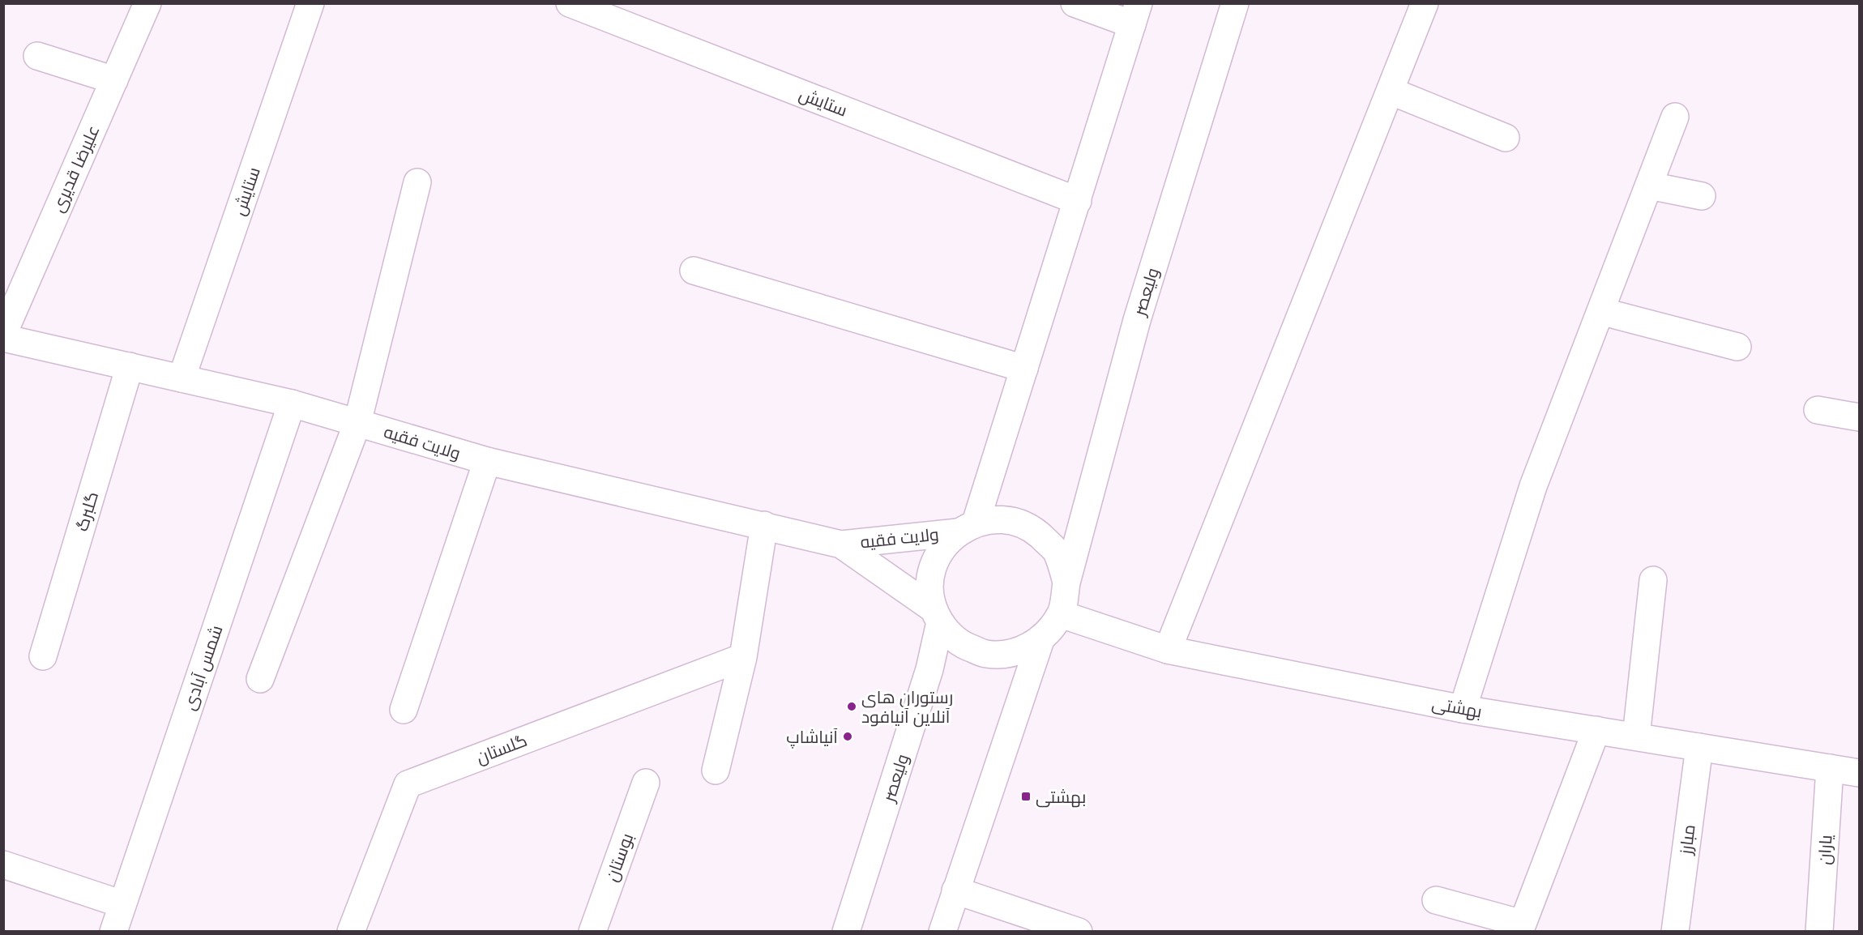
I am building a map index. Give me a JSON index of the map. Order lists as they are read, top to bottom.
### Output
{
  "streets": {
    "street": [
      "ستایش",
      "علیرضا قدیری",
      "ولیعصر",
      "ولایت فقیه",
      "گلبرگ",
      "شمس آبادی",
      "بهشتی",
      "گلستان",
      "مبارز",
      "یاران",
      "بوستان"
    ]
  },
  "crossings": [
    ["ستایش", "ولایت فقیه"],
    ["ولیعصر", "ولایت فقیه"],
    ["ولیعصر", "بهشتی"],
    ["ولایت فقیه", "گلبرگ"],
    ["ولایت فقیه", "شمس آبادی"],
    ["ولایت فقیه", "بهشتی"],
    ["بهشتی", "مبارز"],
    ["بهشتی", "یاران"]
  ],
  "places": {
    "other": ["رستوران های آنلاین آنیافود", "آنیاشاپ"],
    "transit": ["بهشتی"]
  }
}
